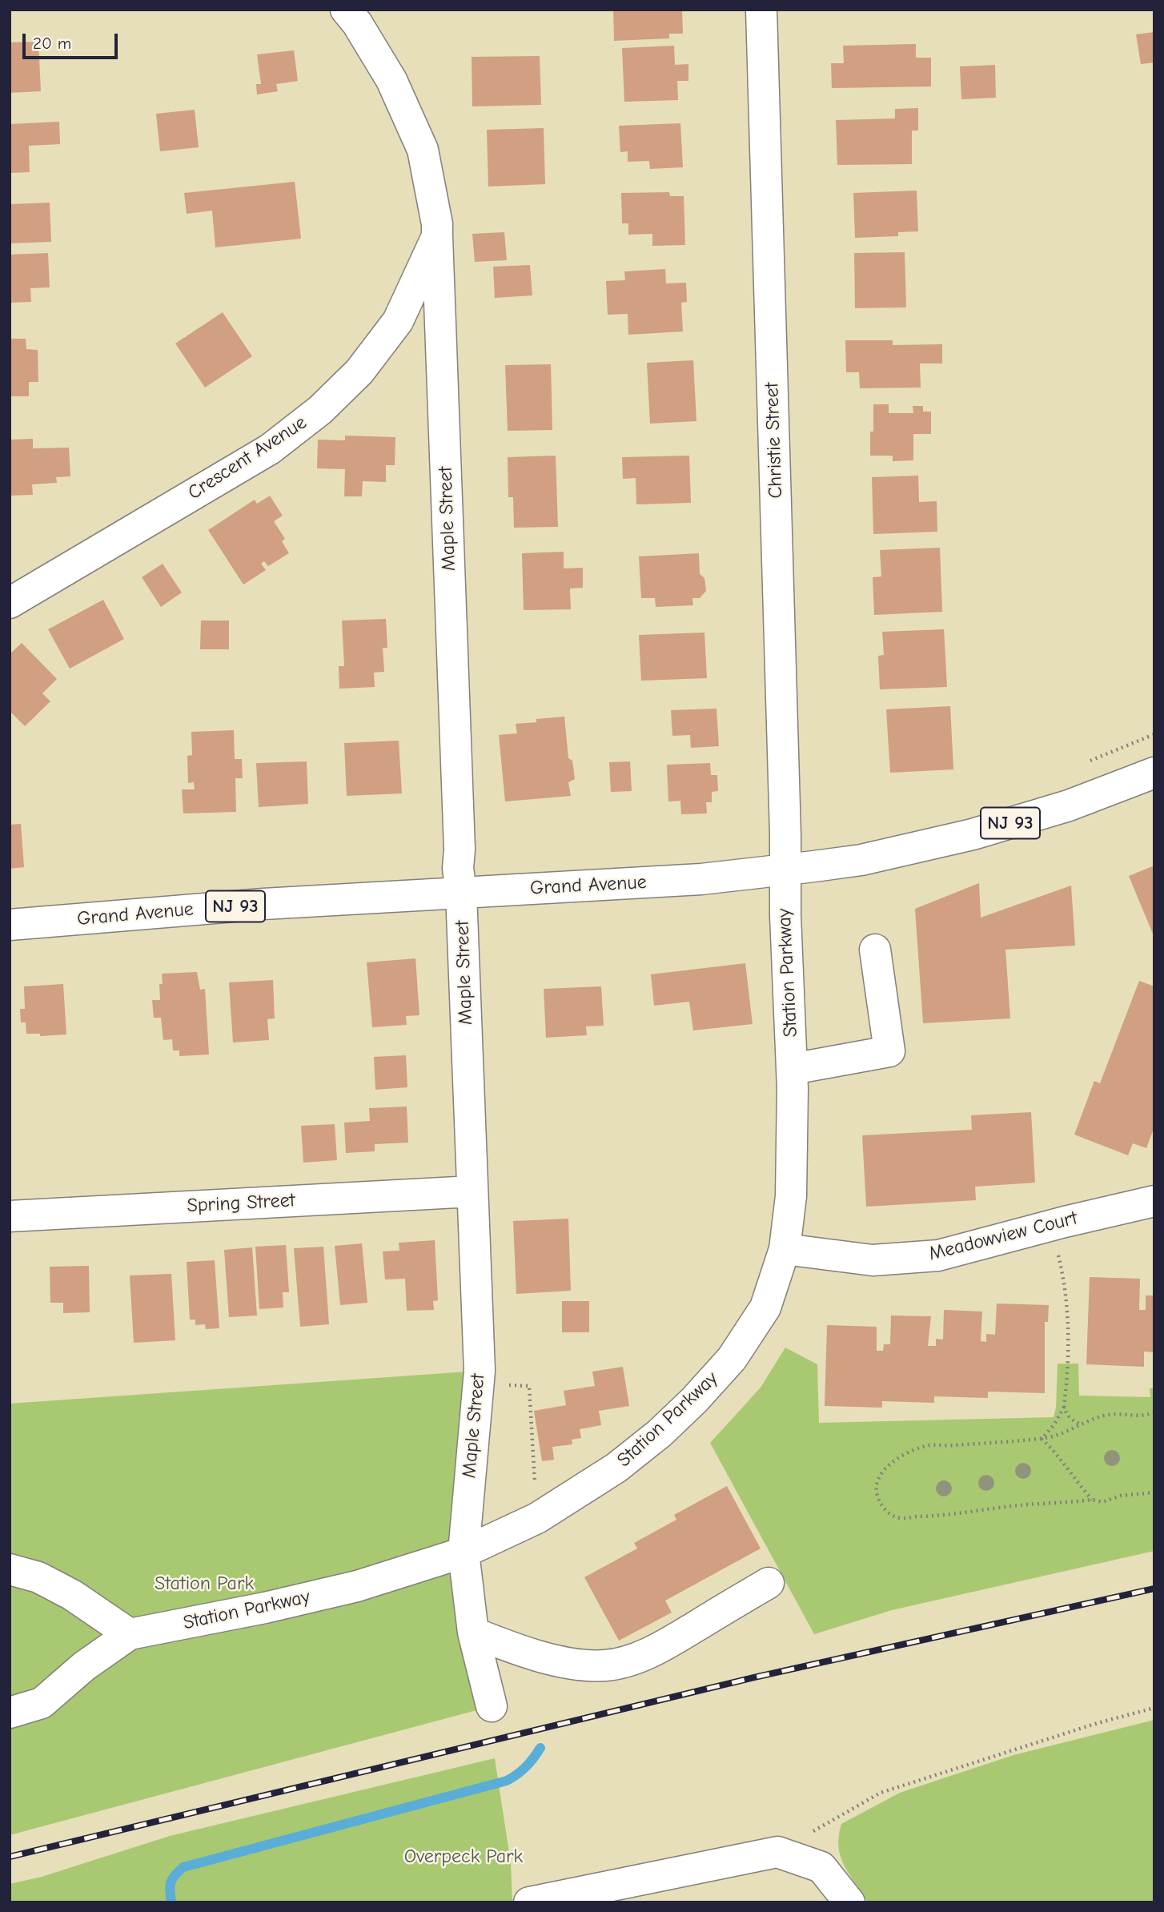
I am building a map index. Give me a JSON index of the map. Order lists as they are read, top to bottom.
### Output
{
  "streets": {
    "street": [
      "Christie Street",
      "Crescent Avenue",
      "Maple Street",
      "NJ 93",
      "Grand Avenue",
      "Station Parkway",
      "Spring Street",
      "Meadowview Court"
    ]
  },
  "crossings": [
    ["Christie Street", "Grand Avenue"],
    ["Christie Street", "Station Parkway"],
    ["Crescent Avenue", "Maple Street"],
    ["Maple Street", "Grand Avenue"],
    ["Maple Street", "Station Parkway"],
    ["Maple Street", "Spring Street"],
    ["Grand Avenue", "Station Parkway"],
    ["Station Parkway", "Meadowview Court"]
  ],
  "parks": ["Station Park", "Overpeck Park"],
  "scale_bar": "20 m"
}
